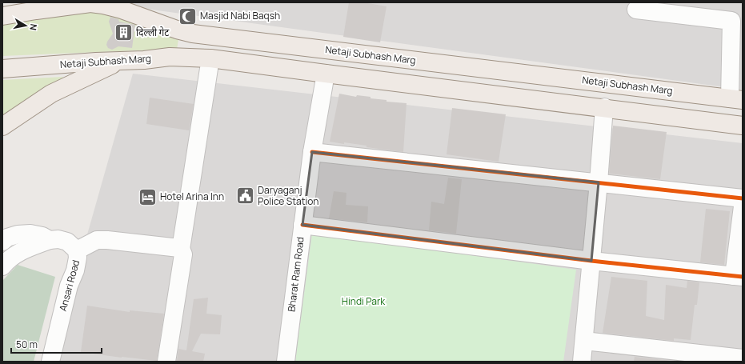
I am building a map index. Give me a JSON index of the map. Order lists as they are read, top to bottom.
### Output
{
  "streets": {
    "main road": ["Netaji Subhash Marg"],
    "street": ["Bharat Ram Road", "Ansari Road"]
  },
  "crossings": [
    ["Netaji Subhash Marg", "Bharat Ram Road"]
  ],
  "parks": ["Hindi Park"],
  "places": {
    "mosque": ["Masjid Nabi Baqsh"],
    "building": ["दिल्ली गेट"],
    "public building": ["Daryaganj Police Station"],
    "hotel": ["Hotel Arina Inn"]
  },
  "scale_bar": "50 m",
  "north": "right"
}
